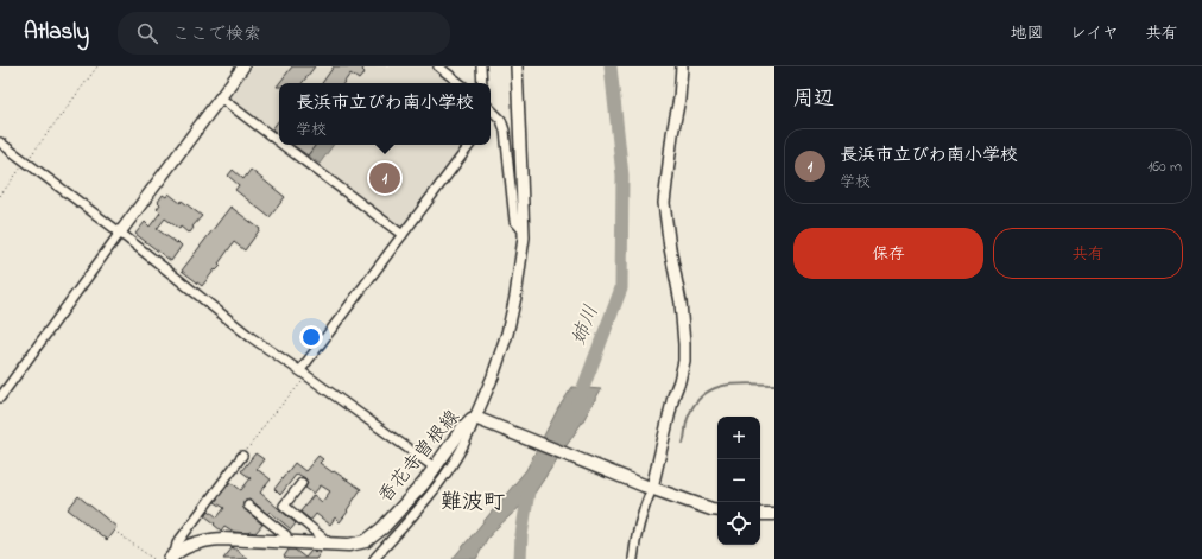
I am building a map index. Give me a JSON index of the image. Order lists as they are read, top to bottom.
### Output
{
  "streets": {
    "main road": ["香花寺曽根線"]
  },
  "districts": ["難波町"],
  "water": ["姉川"],
  "page": {
    "header": "Atlasly",
    "search": "ここで検索",
    "nav": ["地図", "レイヤ", "共有"],
    "heading": "周辺",
    "popup": ["長浜市立びわ南小学校", "学校"],
    "list": [
      {
        "mark": "1",
        "name": "長浜市立びわ南小学校",
        "note": "学校",
        "value": "160 m"
      }
    ],
    "pins": "1",
    "buttons": ["保存", "共有"],
    "map_buttons": ["+", "−"]
  }
}
